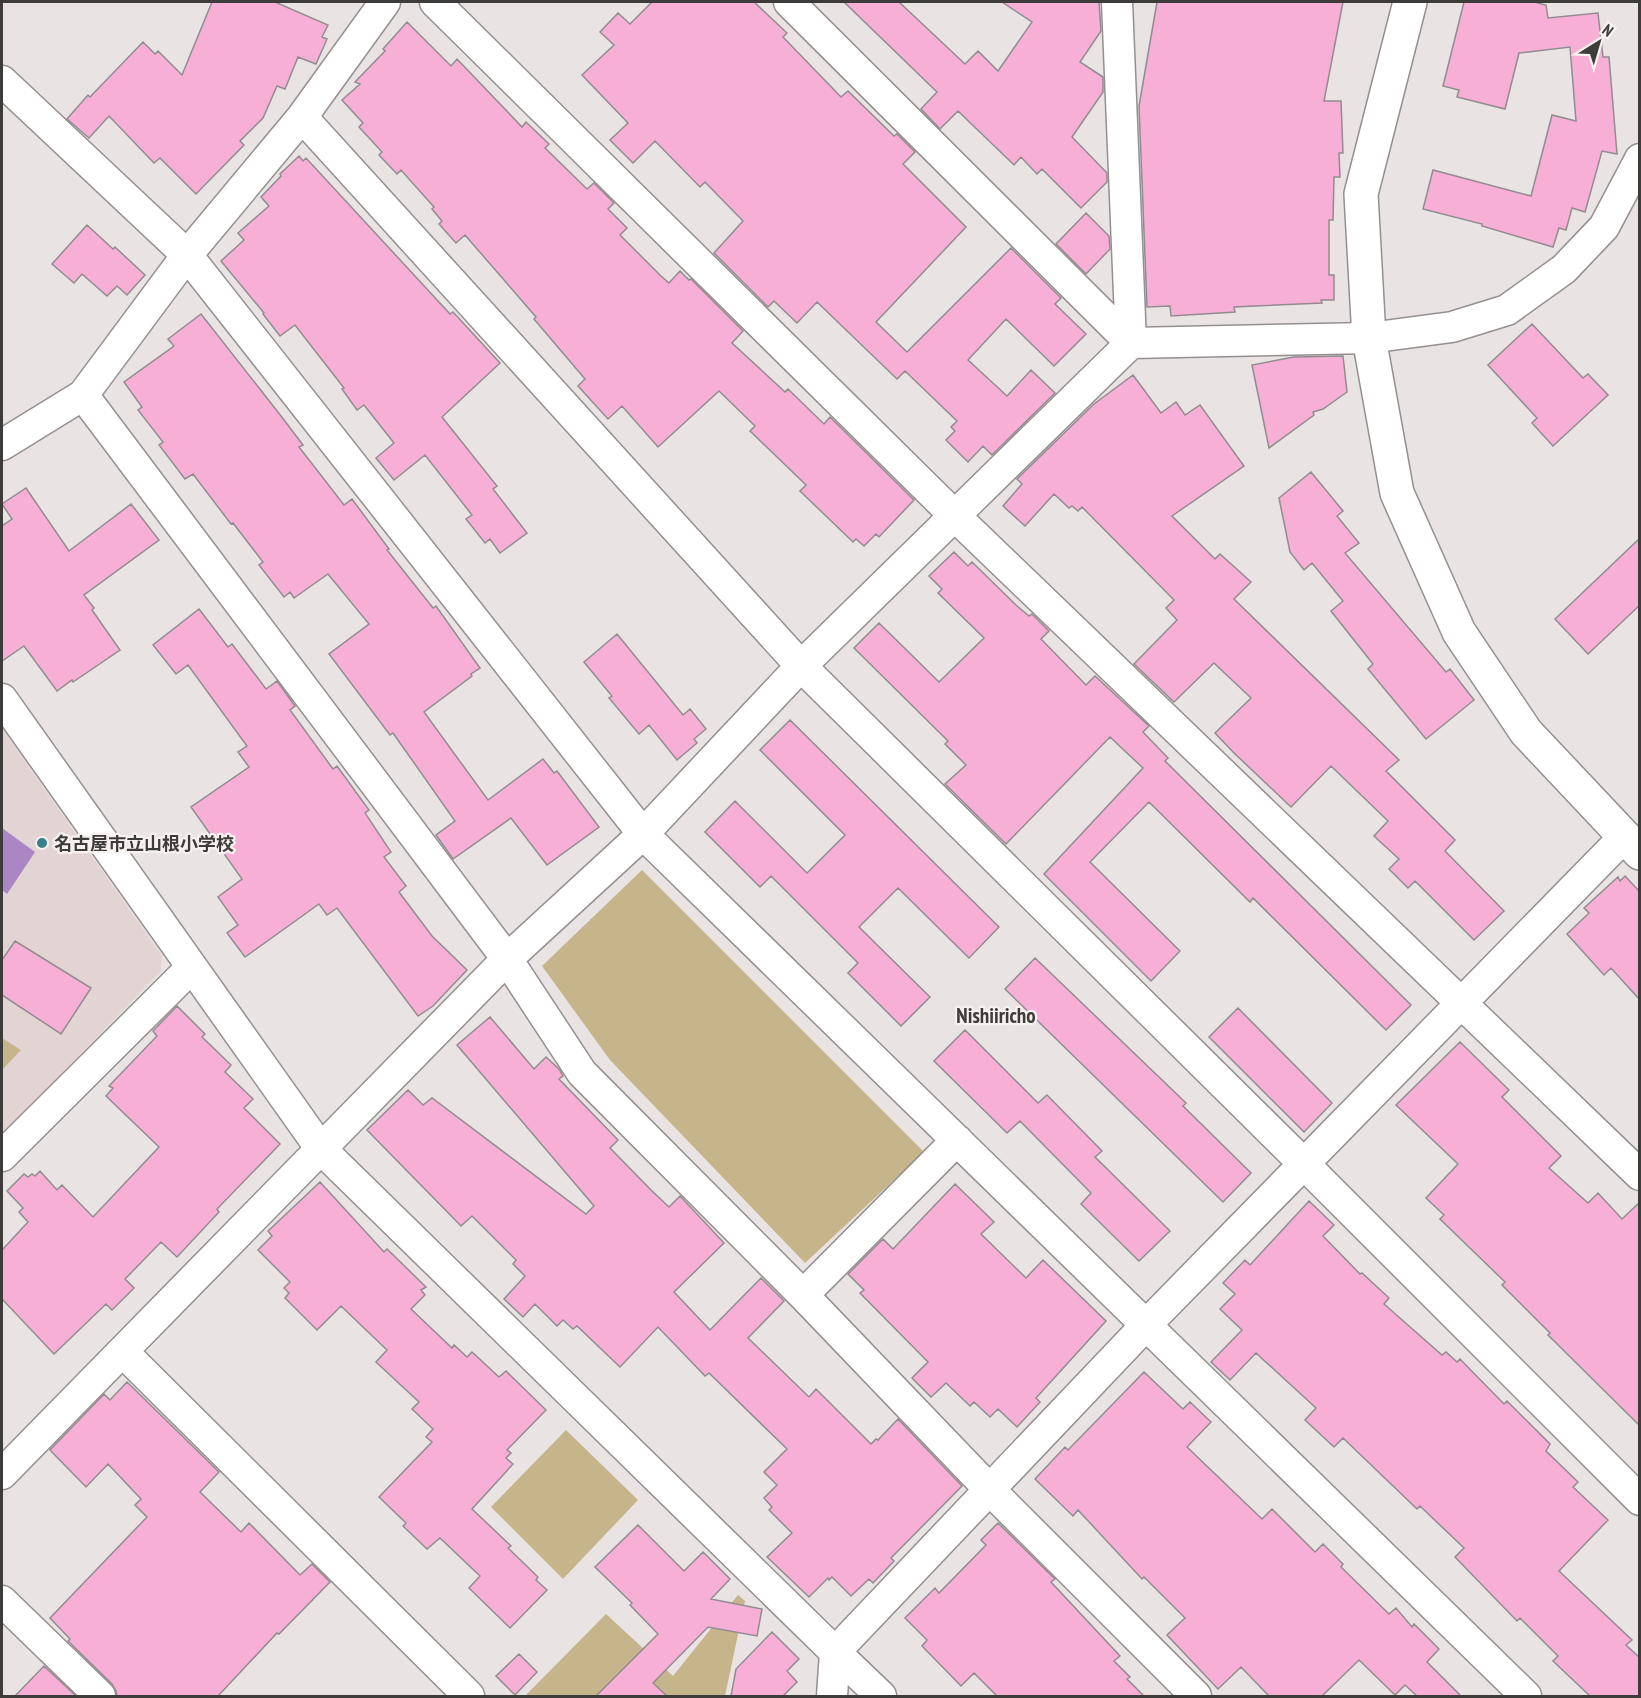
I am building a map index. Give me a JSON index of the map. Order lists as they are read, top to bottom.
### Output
{
  "districts": ["Nishiiricho"],
  "places": ["名古屋市立山根小学校"],
  "north": "top right"
}
